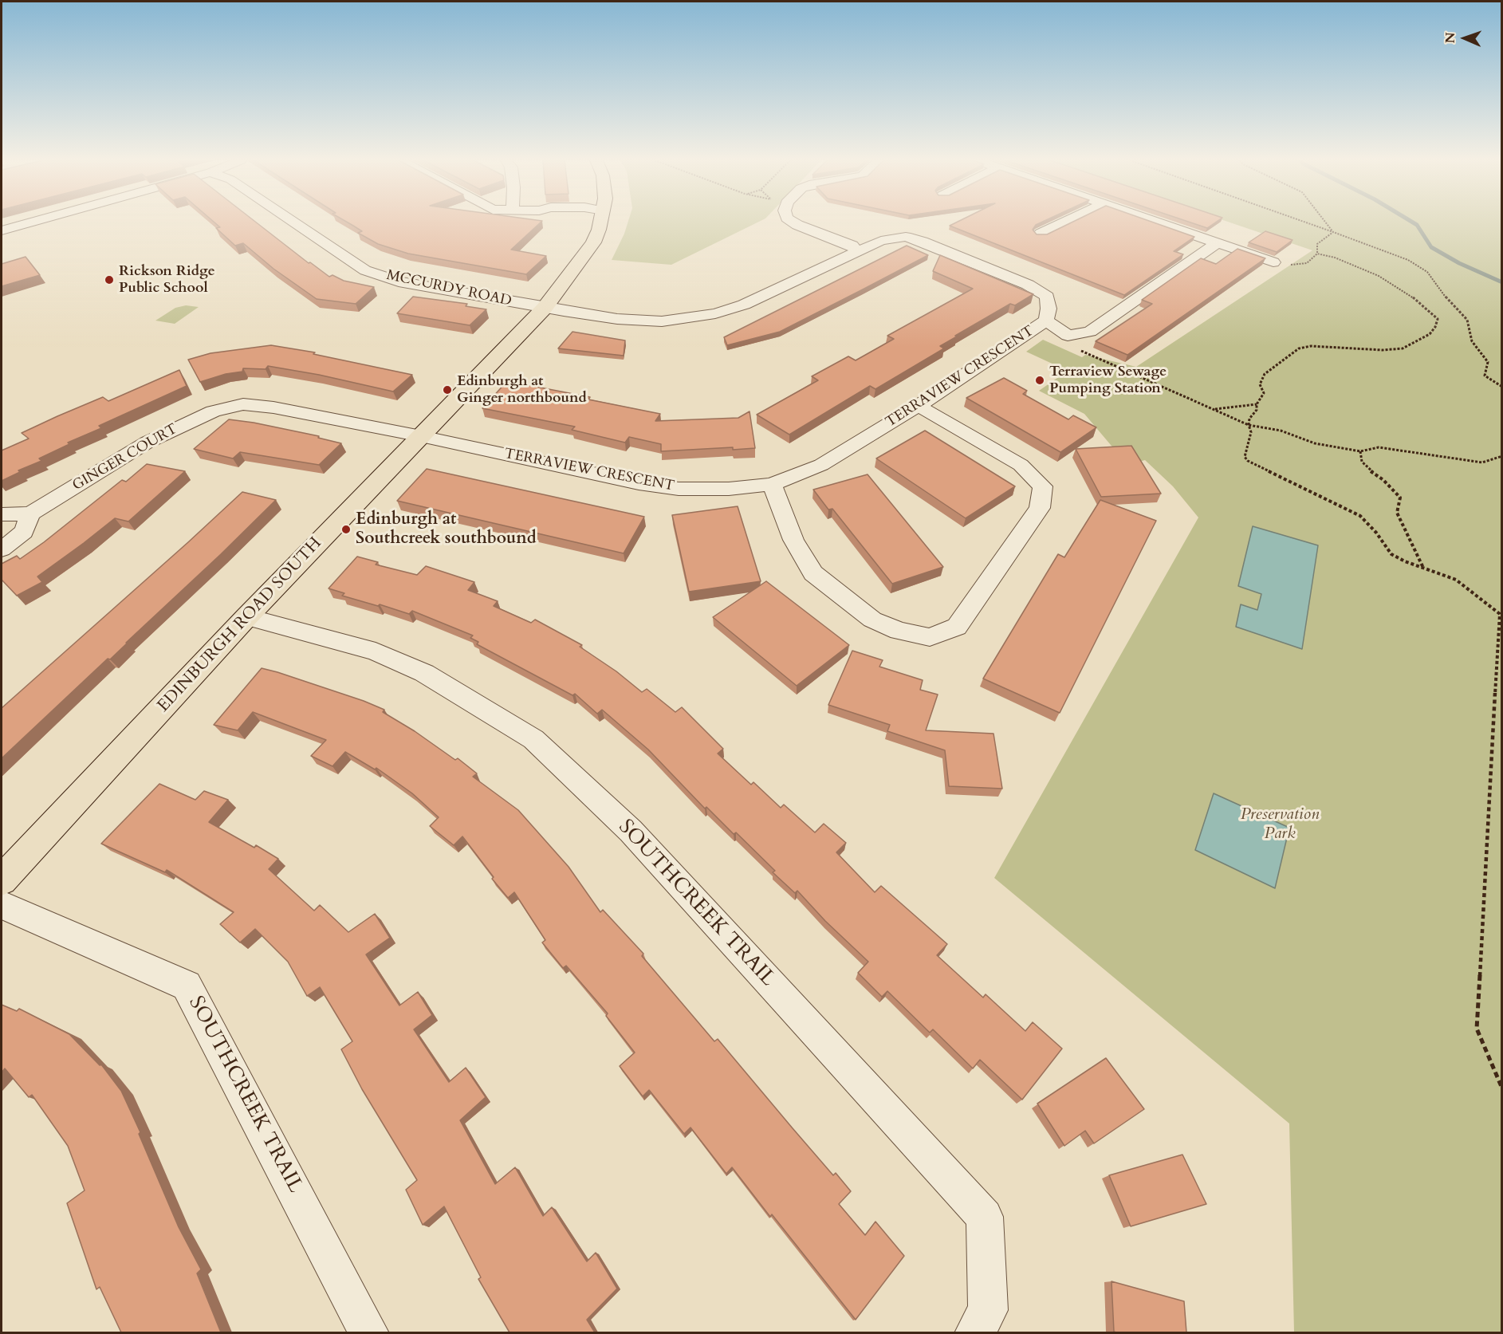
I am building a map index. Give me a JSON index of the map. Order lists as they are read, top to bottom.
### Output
{
  "streets": {
    "main road": ["EDINBURGH ROAD SOUTH"],
    "street": [
      "MCCURDY ROAD",
      "TERRAVIEW CRESCENT",
      "GINGER COURT",
      "SOUTHCREEK TRAIL"
    ]
  },
  "crossings": [
    ["MCCURDY ROAD", "TERRAVIEW CRESCENT"],
    ["MCCURDY ROAD", "EDINBURGH ROAD SOUTH"],
    ["TERRAVIEW CRESCENT", "GINGER COURT"],
    ["TERRAVIEW CRESCENT", "EDINBURGH ROAD SOUTH"],
    ["GINGER COURT", "EDINBURGH ROAD SOUTH"],
    ["EDINBURGH ROAD SOUTH", "SOUTHCREEK TRAIL"]
  ],
  "parks": ["Preservation Park"],
  "places": [
    "Rickson Ridge Public School",
    "Terraview Sewage Pumping Station",
    "Edinburgh at Ginger northbound",
    "Edinburgh at Southcreek southbound"
  ],
  "north": "left"
}
